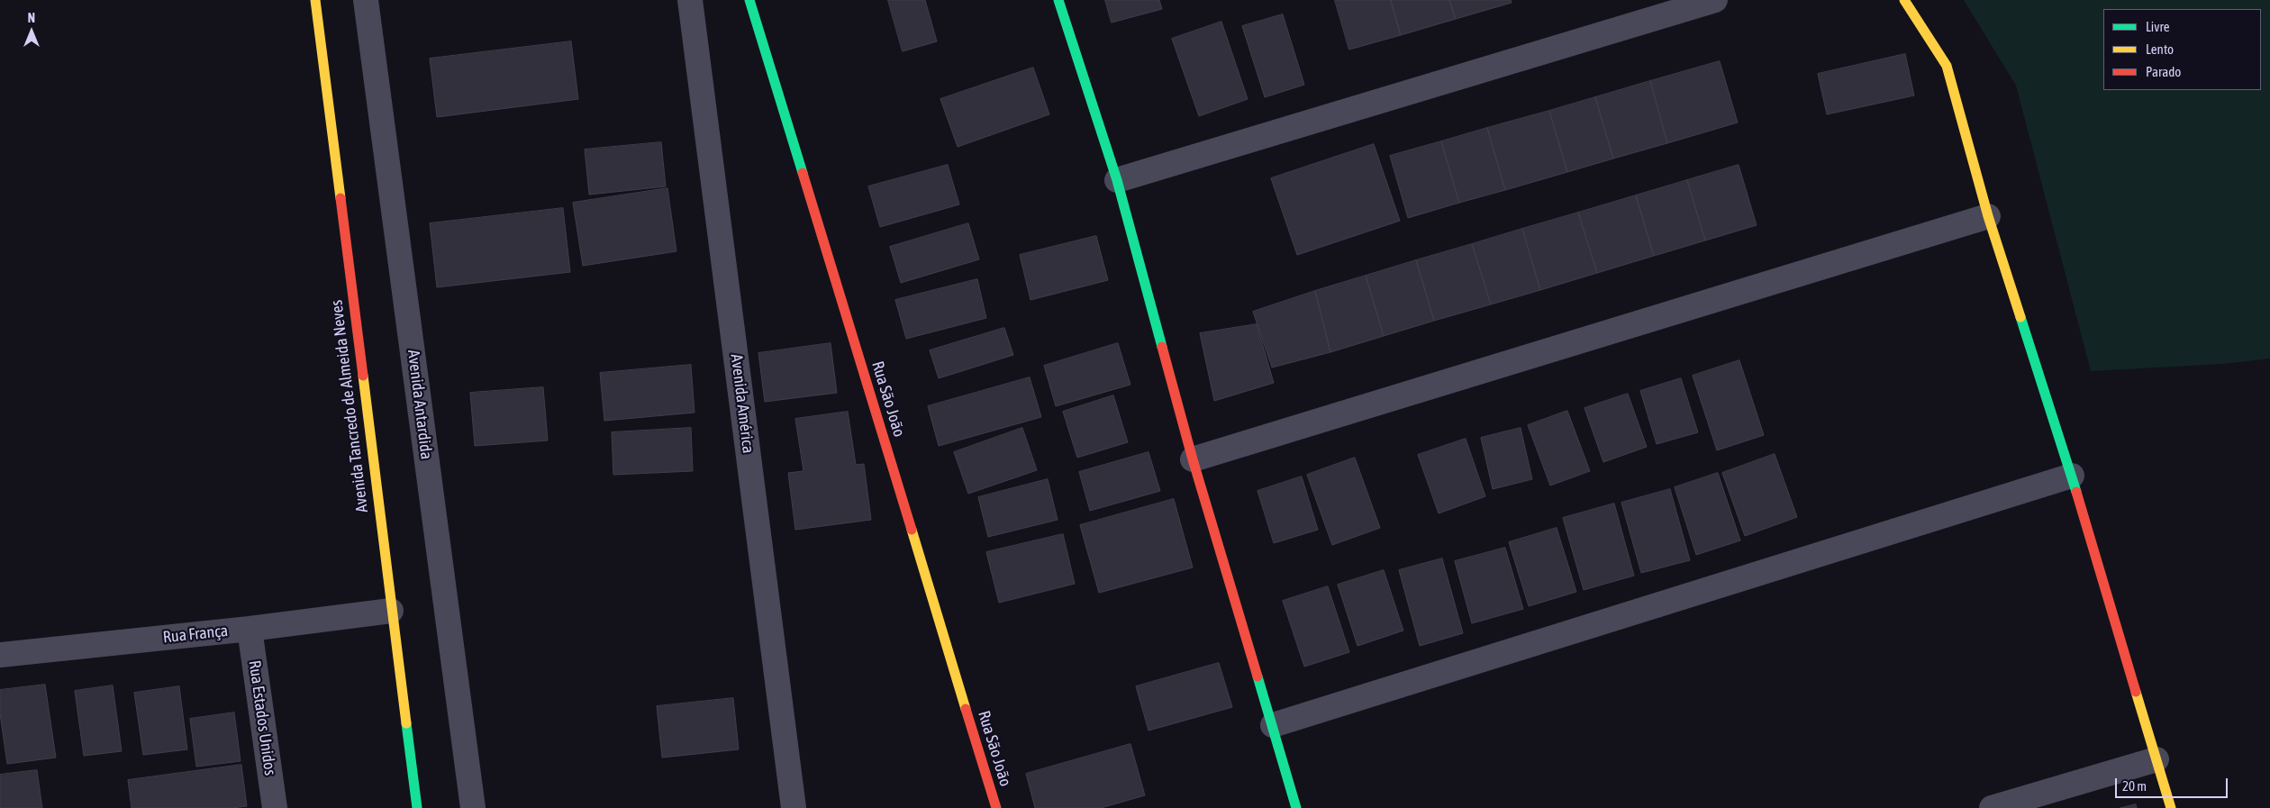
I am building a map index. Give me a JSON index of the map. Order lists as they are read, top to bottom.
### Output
{
  "streets": {
    "street": [
      "Rua São João",
      "Avenida América",
      "Avenida Antardida",
      "Avenida Tancredo de Almeida Neves",
      "Rua França",
      "Rua Estados Unidos"
    ]
  },
  "crossings": [
    ["Avenida Tancredo de Almeida Neves", "Rua França"],
    ["Rua França", "Rua Estados Unidos"]
  ],
  "legend": ["Livre", "Lento", "Parado"],
  "scale_bar": "20 m",
  "north": "top"
}
